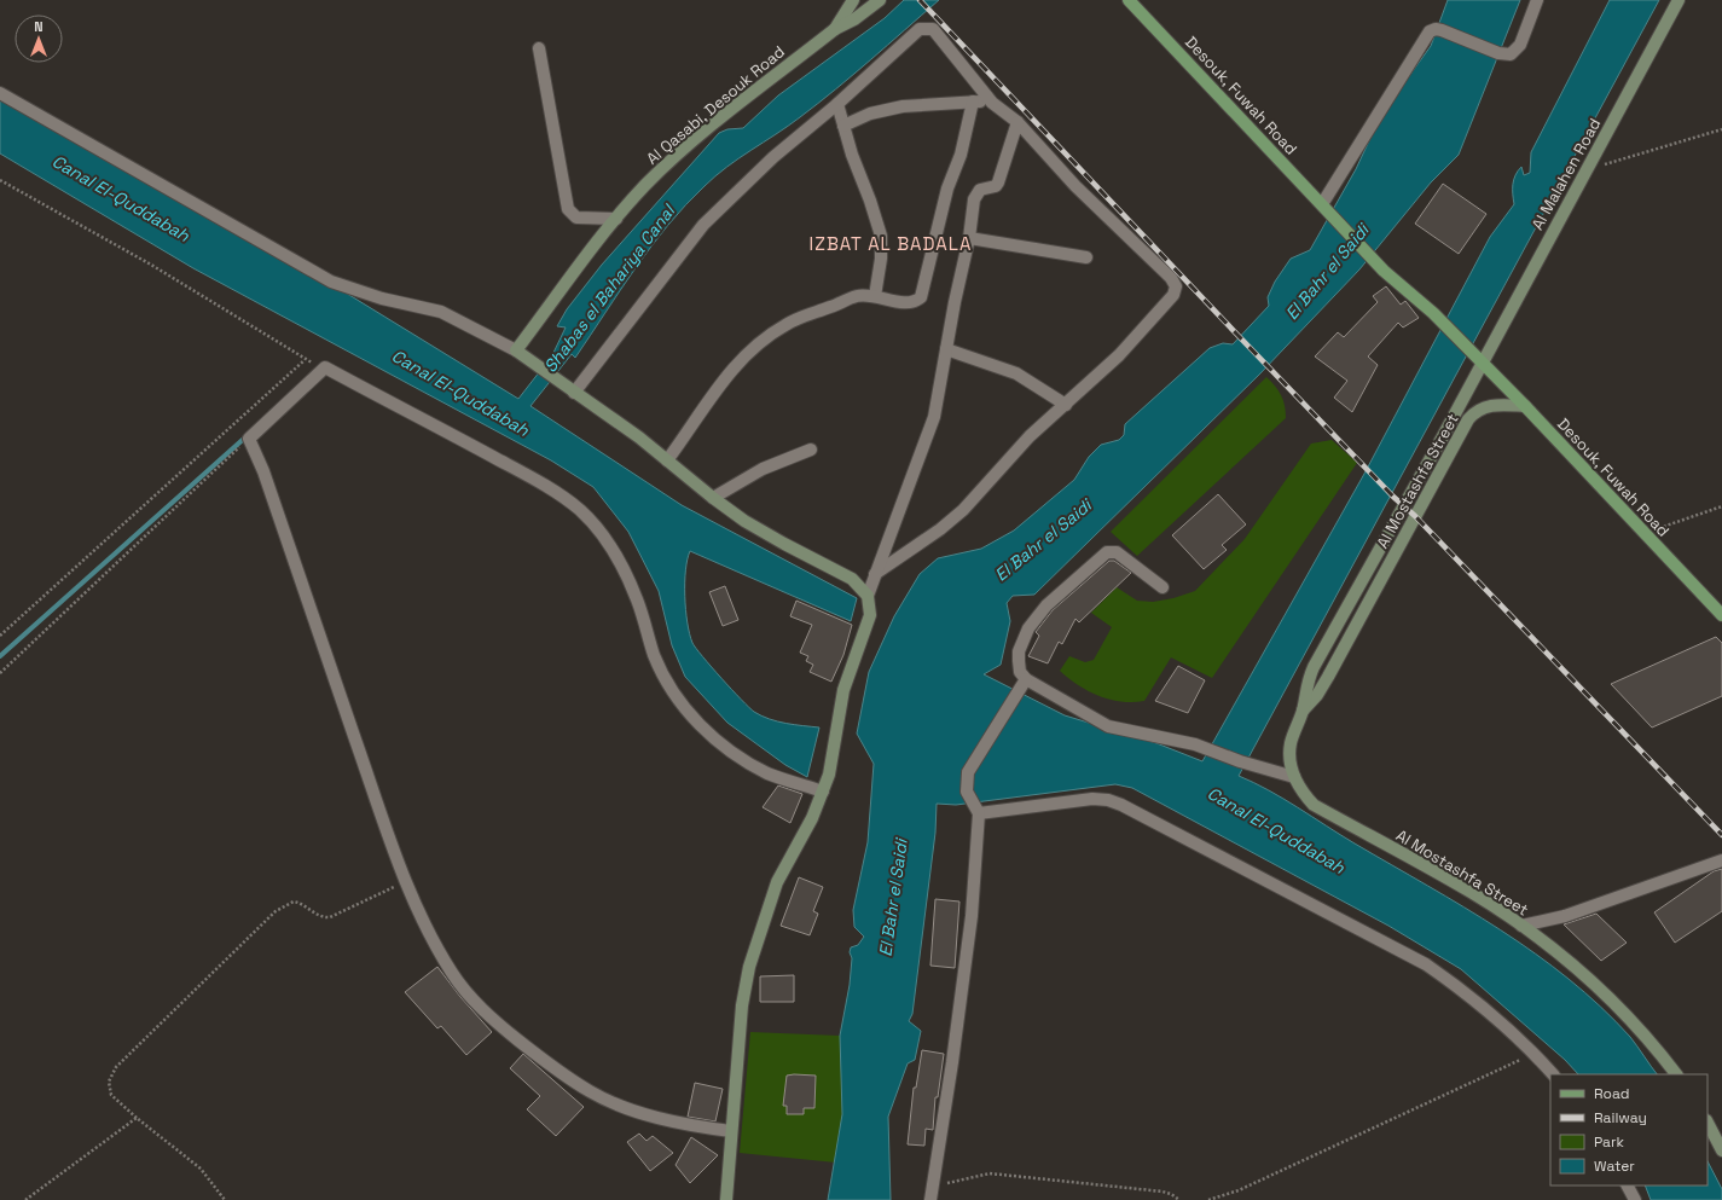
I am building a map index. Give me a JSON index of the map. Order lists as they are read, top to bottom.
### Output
{
  "streets": {
    "main road": [
      "Desouk, Fuwah Road",
      "Al Qasabi, Desouk Road",
      "Al Malahen Road",
      "Al Mostashfa Street"
    ]
  },
  "crossings": [
    ["Desouk, Fuwah Road", "Al Malahen Road"],
    ["Desouk, Fuwah Road", "Al Mostashfa Street"],
    ["Al Malahen Road", "Al Mostashfa Street"]
  ],
  "districts": ["IZBAT AL BADALA"],
  "water": ["Canal El-Quddabah", "El Bahr el Saidi", "Shabas el Bahariya Canal"],
  "legend": [
    "Road",
    "Railway",
    "Park",
    "Water"
  ],
  "north": "top"
}
